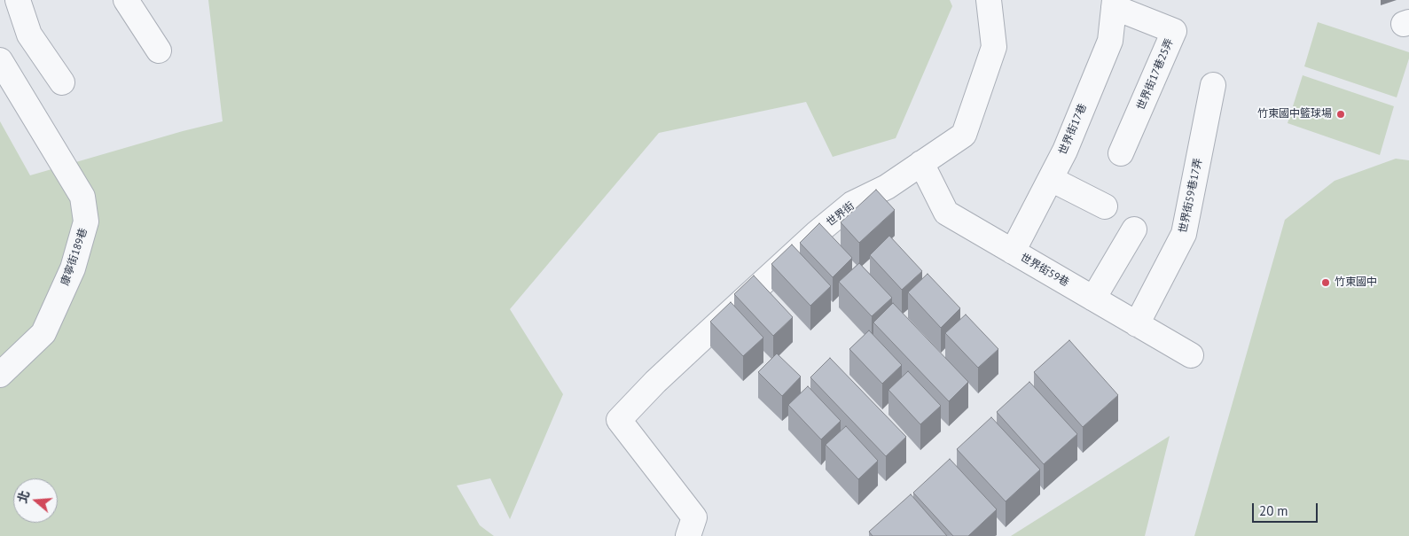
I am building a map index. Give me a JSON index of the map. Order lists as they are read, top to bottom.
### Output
{
  "streets": {
    "street": [
      "世界街17巷25弄",
      "世界街17巷",
      "世界街59巷17弄",
      "世界街",
      "康寧街189巷",
      "世界街59巷"
    ]
  },
  "crossings": [
    ["世界街17巷25弄", "世界街17巷"],
    ["世界街17巷", "世界街59巷"],
    ["世界街59巷17弄", "世界街59巷"],
    ["世界街", "世界街59巷"]
  ],
  "places": ["竹東國中籃球場", "竹東國中"],
  "scale_bar": "20 m",
  "north": "left"
}
